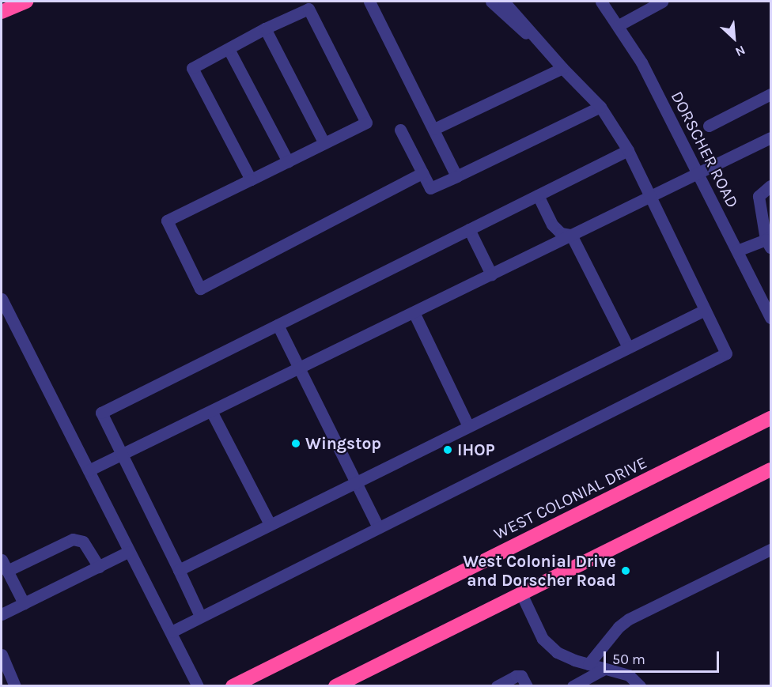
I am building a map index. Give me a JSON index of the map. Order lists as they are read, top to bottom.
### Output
{
  "streets": {
    "highway": ["WEST COLONIAL DRIVE"],
    "street": ["DORSCHER ROAD"]
  },
  "places": ["Wingstop", "IHOP", "West Colonial Drive and Dorscher Road"],
  "scale_bar": "50 m",
  "north": "bottom right"
}
